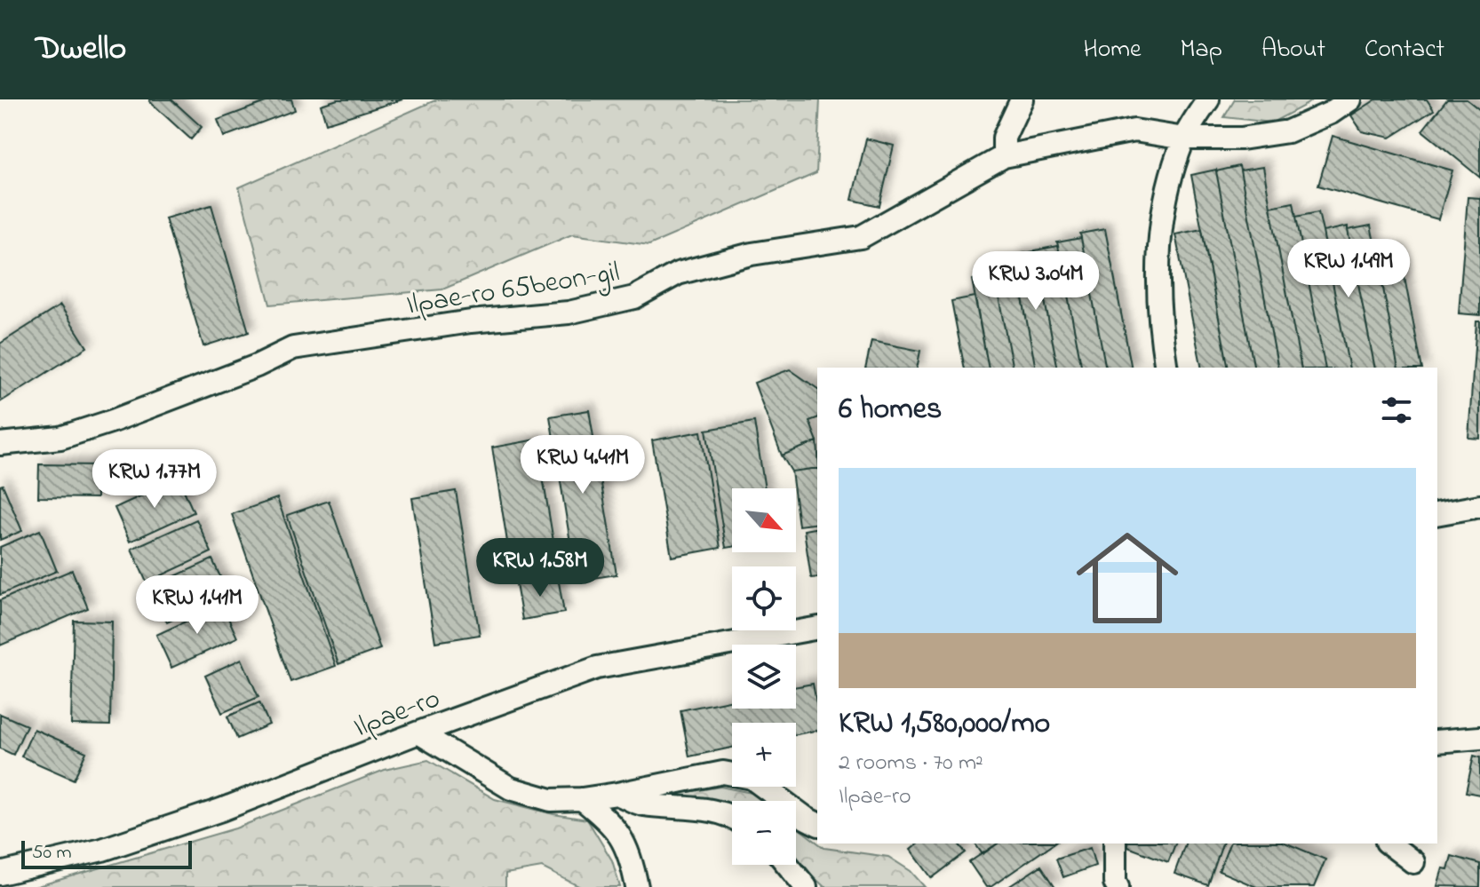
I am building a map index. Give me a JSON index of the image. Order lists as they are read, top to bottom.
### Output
{
  "streets": {
    "street": ["Ilpae-ro 65beon-gil", "Ilpae-ro"]
  },
  "scale_bar": "50 m",
  "north": "bottom right",
  "page": {
    "header": "Dwello",
    "nav": [
      "Home",
      "Map",
      "About",
      "Contact"
    ],
    "price": [
      "KRW 1.49M",
      "KRW 3.04M",
      "KRW 4.41M",
      "KRW 1.77M",
      "KRW 1.58M",
      "KRW 1.41M"
    ],
    "heading": "6 homes",
    "list": [
      {
        "name": "KRW 1,580,000/mo",
        "note": "2 rooms · 70 m² · Ilpae-ro"
      }
    ],
    "map_buttons": ["+", "−"],
    "scale": "50 m"
  }
}
